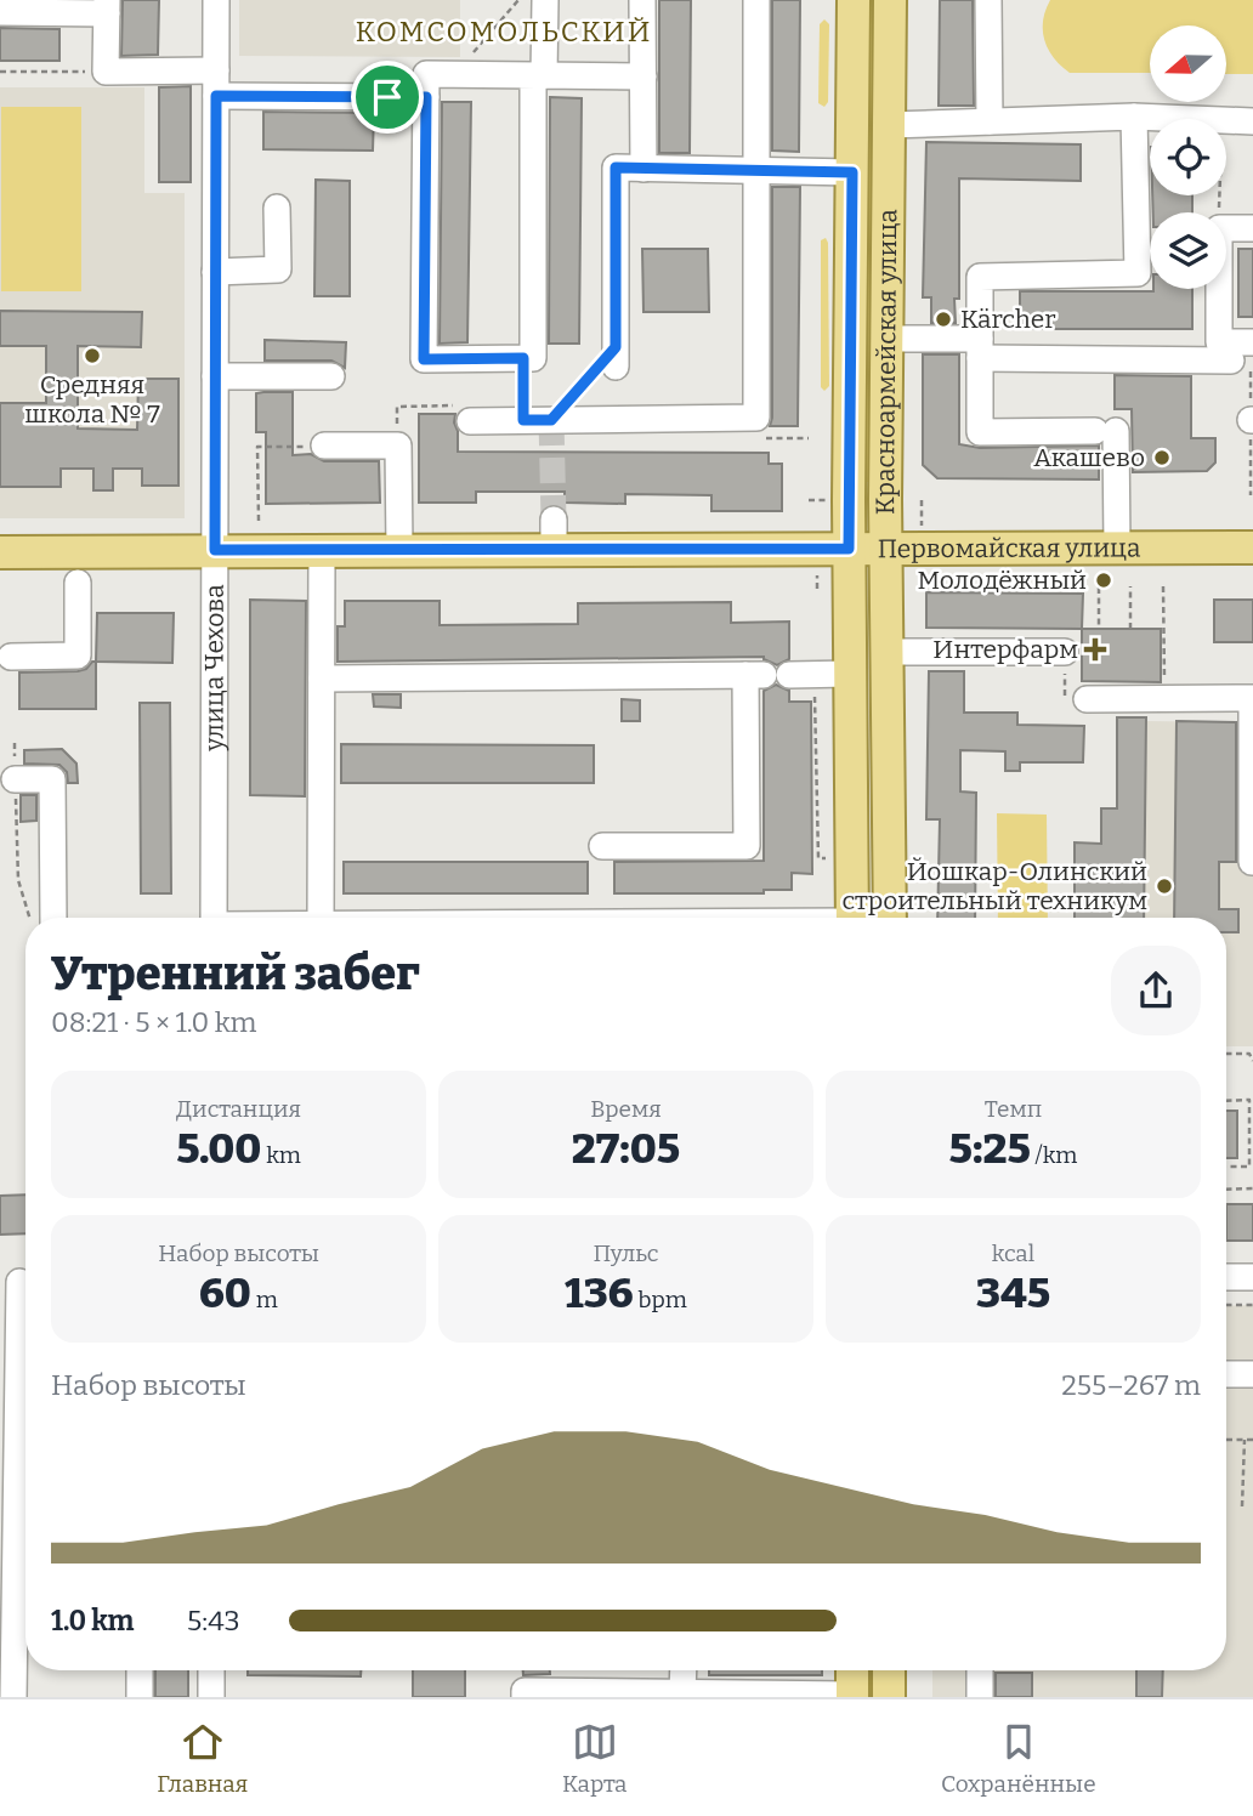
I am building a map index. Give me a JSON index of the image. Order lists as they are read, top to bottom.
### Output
{
  "streets": {
    "main road": ["Красноармейская улица", "Первомайская улица"],
    "street": ["улица Чехова"]
  },
  "crossings": [
    ["Красноармейская улица", "Первомайская улица"],
    ["Первомайская улица", "улица Чехова"]
  ],
  "districts": ["КОМСОМОЛЬСКИЙ"],
  "places": {
    "other": [
      "Kärcher",
      "Средняя школа № 7",
      "Акашево",
      "Молодёжный",
      "Йошкар-Олинский строительный техникум"
    ],
    "health": ["Интерфарм"]
  },
  "north": "left",
  "page": {
    "heading": ["Утренний забег", "08:21 · 5 × 1.0 km"],
    "stats": [
      ["Дистанция", "5.00 km"],
      ["Время", "27:05"],
      ["Темп", "5:25 /km"],
      ["Набор высоты", "60 m"],
      ["Пульс", "136 bpm"],
      ["kcal", "345"]
    ],
    "chart": ["Набор высоты", "255–267 m"],
    "list": [
      {
        "name": "1.0 km",
        "note": "5:43"
      }
    ],
    "tabs": ["Главная", "Карта", "Сохранённые"]
  }
}
